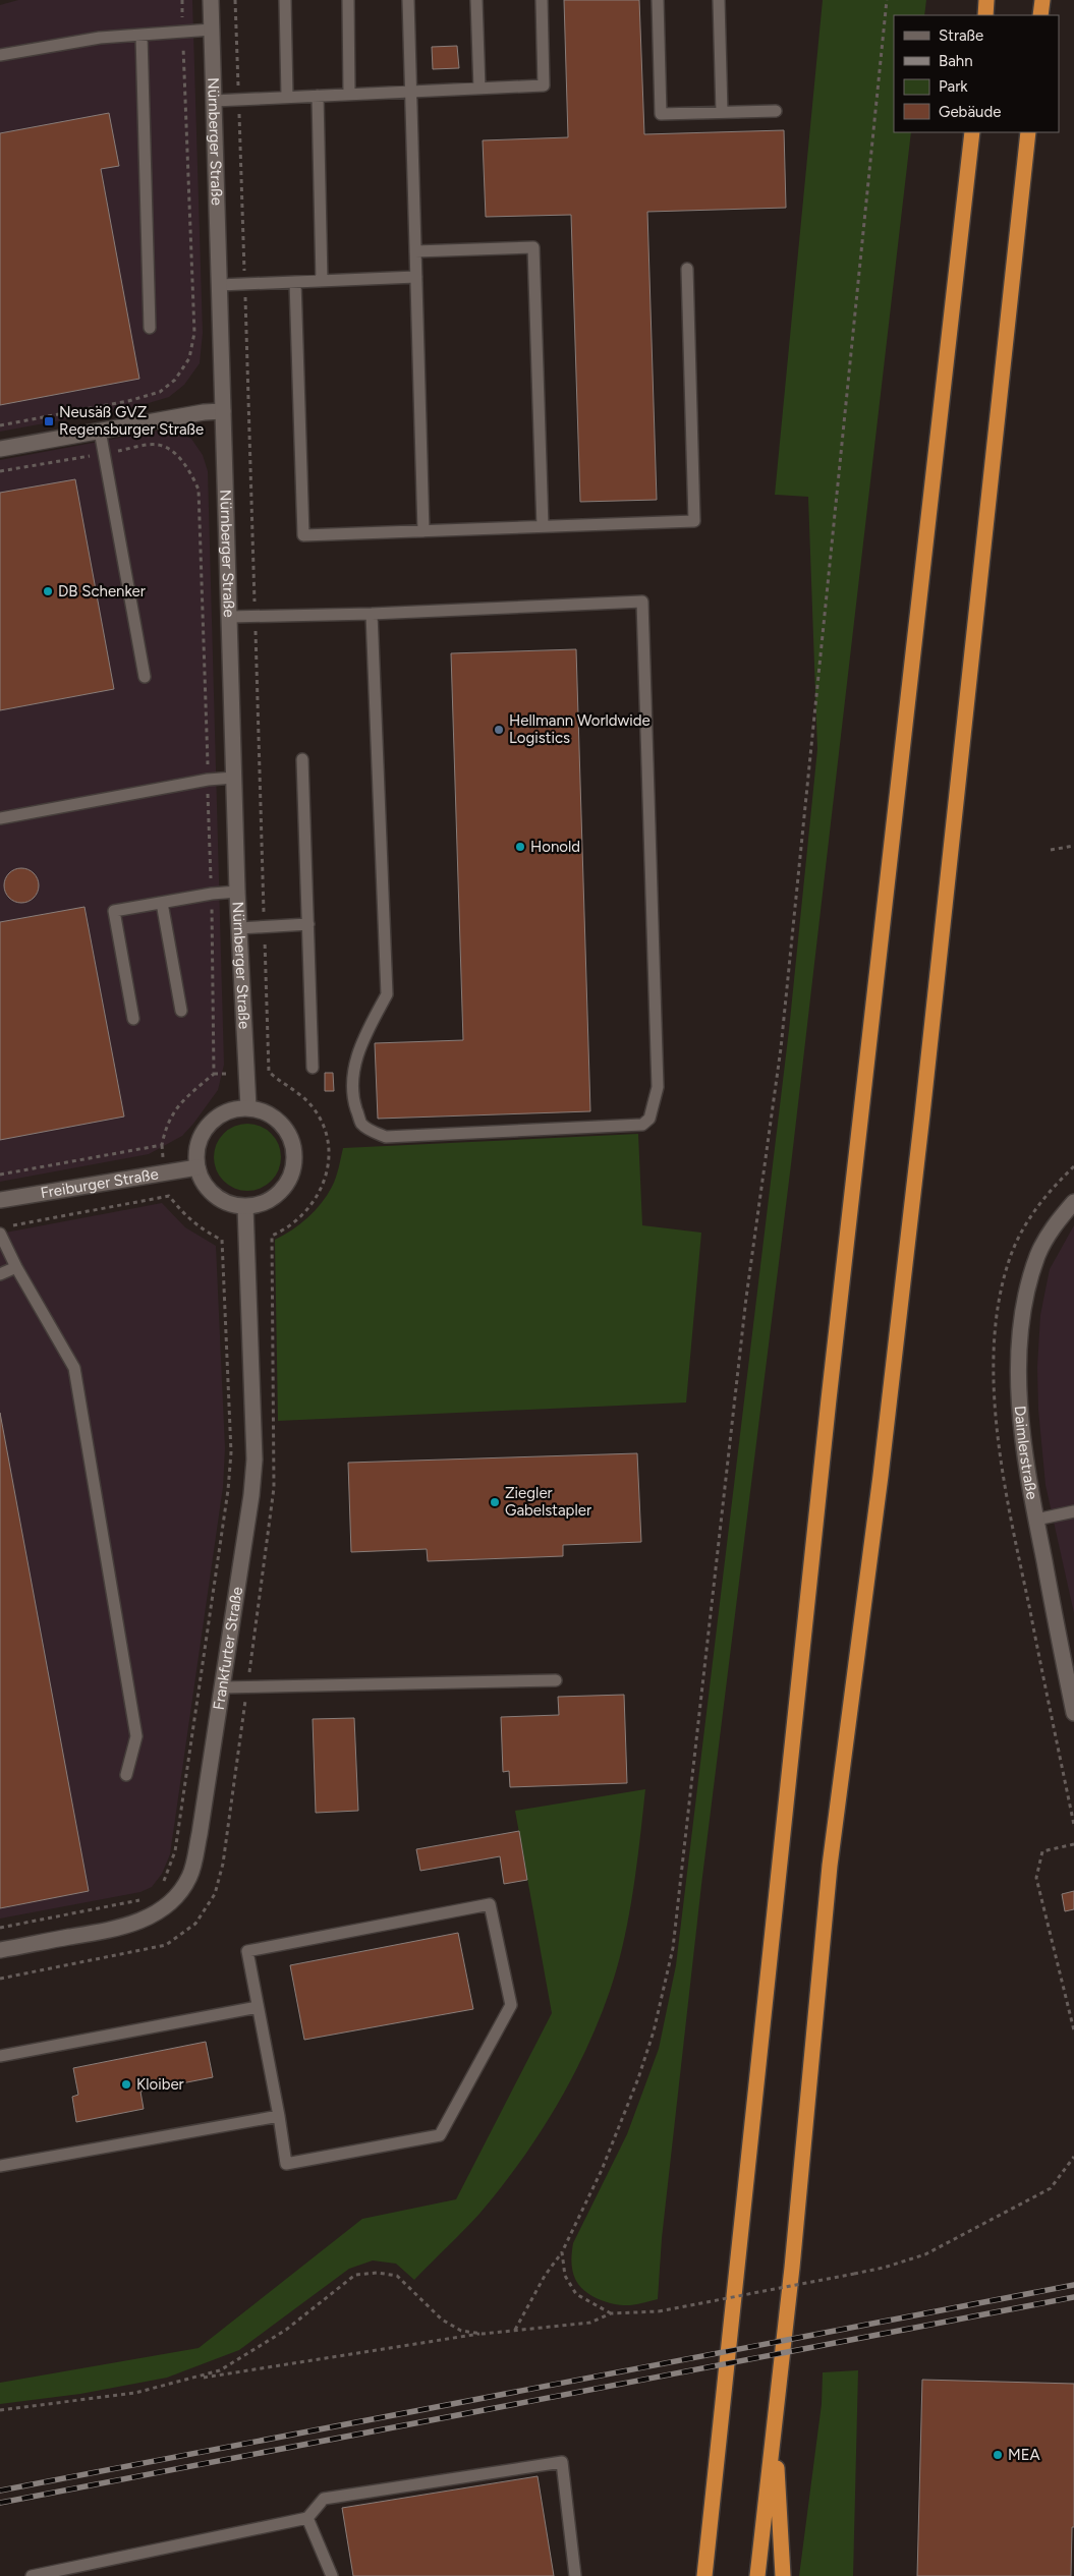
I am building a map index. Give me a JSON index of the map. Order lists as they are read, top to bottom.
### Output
{
  "streets": {
    "street": [
      "Nürnberger Straße",
      "Freiburger Straße",
      "Daimlerstraße",
      "Frankfurter Straße"
    ]
  },
  "crossings": [
    ["Nürnberger Straße", "Freiburger Straße"],
    ["Nürnberger Straße", "Frankfurter Straße"],
    ["Freiburger Straße", "Frankfurter Straße"]
  ],
  "places": {
    "transit": ["Neusäß GVZ Regensburger Straße"],
    "other": [
      "DB Schenker",
      "Hellmann Worldwide Logistics",
      "Honold",
      "Ziegler Gabelstapler",
      "Kloiber",
      "MEA"
    ]
  },
  "legend": [
    "Straße",
    "Bahn",
    "Park",
    "Gebäude"
  ]
}
